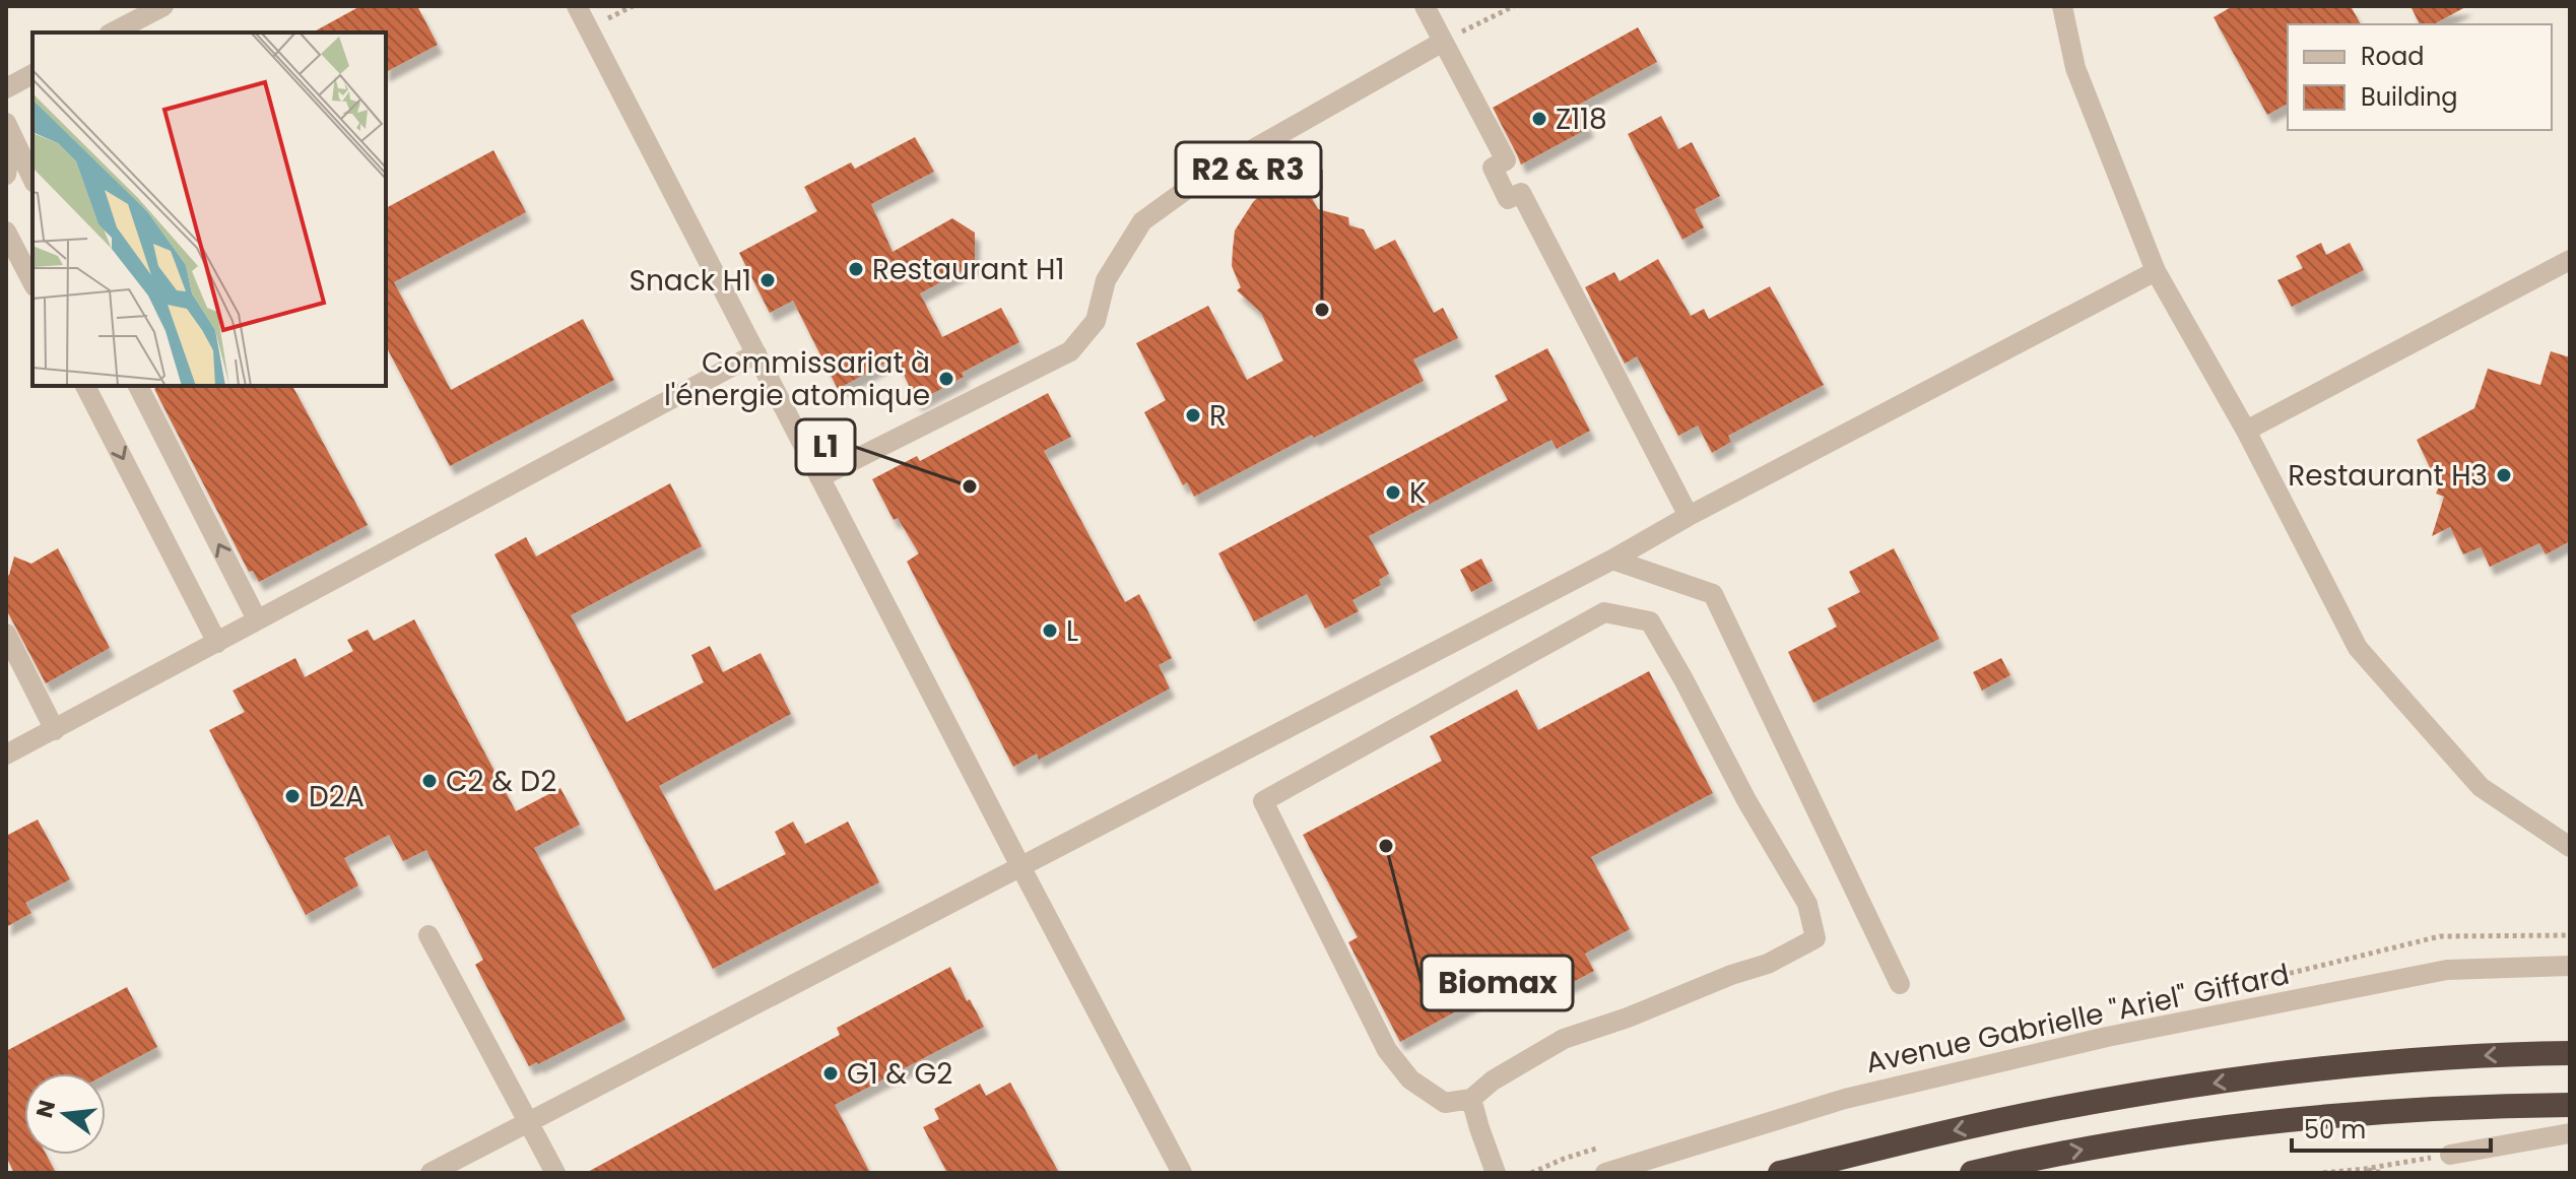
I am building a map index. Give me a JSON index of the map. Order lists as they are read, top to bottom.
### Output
{
  "streets": {
    "street": ["Avenue Gabrielle \"Ariel\" Giffard"]
  },
  "places": [
    "Z118",
    "Restaurant H1",
    "Snack H1",
    "R2 & R3",
    "Commissariat à l'énergie atomique",
    "R",
    "Restaurant H3",
    "L1",
    "K",
    "L",
    "C2 & D2",
    "D2A",
    "Biomax",
    "G1 & G2"
  ],
  "legend": ["Road", "Building"],
  "scale_bar": "50 m",
  "north": "left"
}
